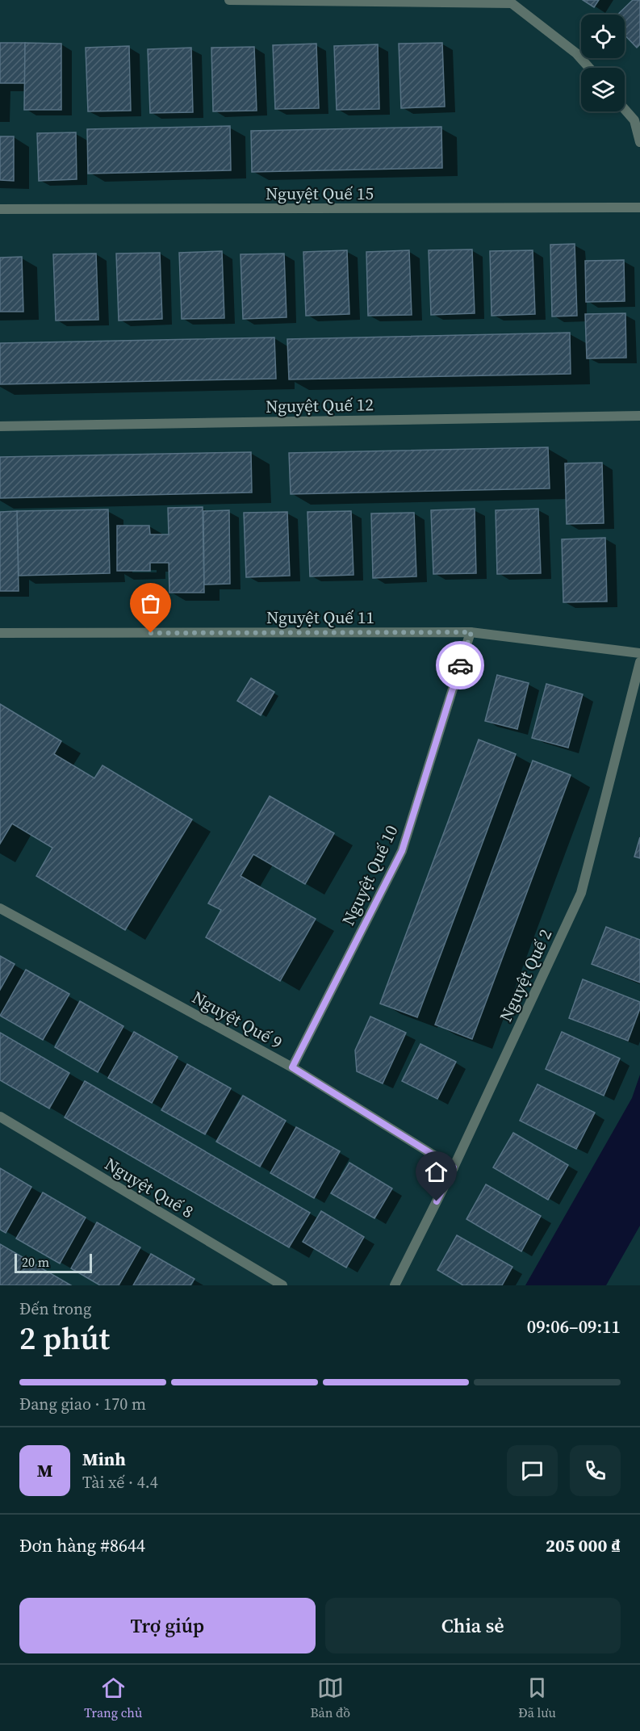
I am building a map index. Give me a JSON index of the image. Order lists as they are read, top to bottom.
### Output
{
  "streets": {
    "street": [
      "Nguyệt Quế 15",
      "Nguyệt Quế 12",
      "Nguyệt Quế 11",
      "Nguyệt Quế 10",
      "Nguyệt Quế 2",
      "Nguyệt Quế 9",
      "Nguyệt Quế 8"
    ]
  },
  "crossings": [
    ["Nguyệt Quế 11", "Nguyệt Quế 10"],
    ["Nguyệt Quế 10", "Nguyệt Quế 9"],
    ["Nguyệt Quế 2", "Nguyệt Quế 9"]
  ],
  "scale_bar": "20 m",
  "page": {
    "scale": "20 m",
    "heading": ["2 phút", "Đến trong", "09:06–09:11"],
    "panel": [
      "Minh",
      "Tài xế · 4.4",
      "Đơn hàng #8644",
      "205 000 ₫"
    ],
    "bar": "Đang giao · 170 m",
    "round": "M",
    "buttons": ["Trợ giúp", "Chia sẻ"],
    "tabs": ["Trang chủ", "Bản đồ", "Đã lưu"]
  }
}
